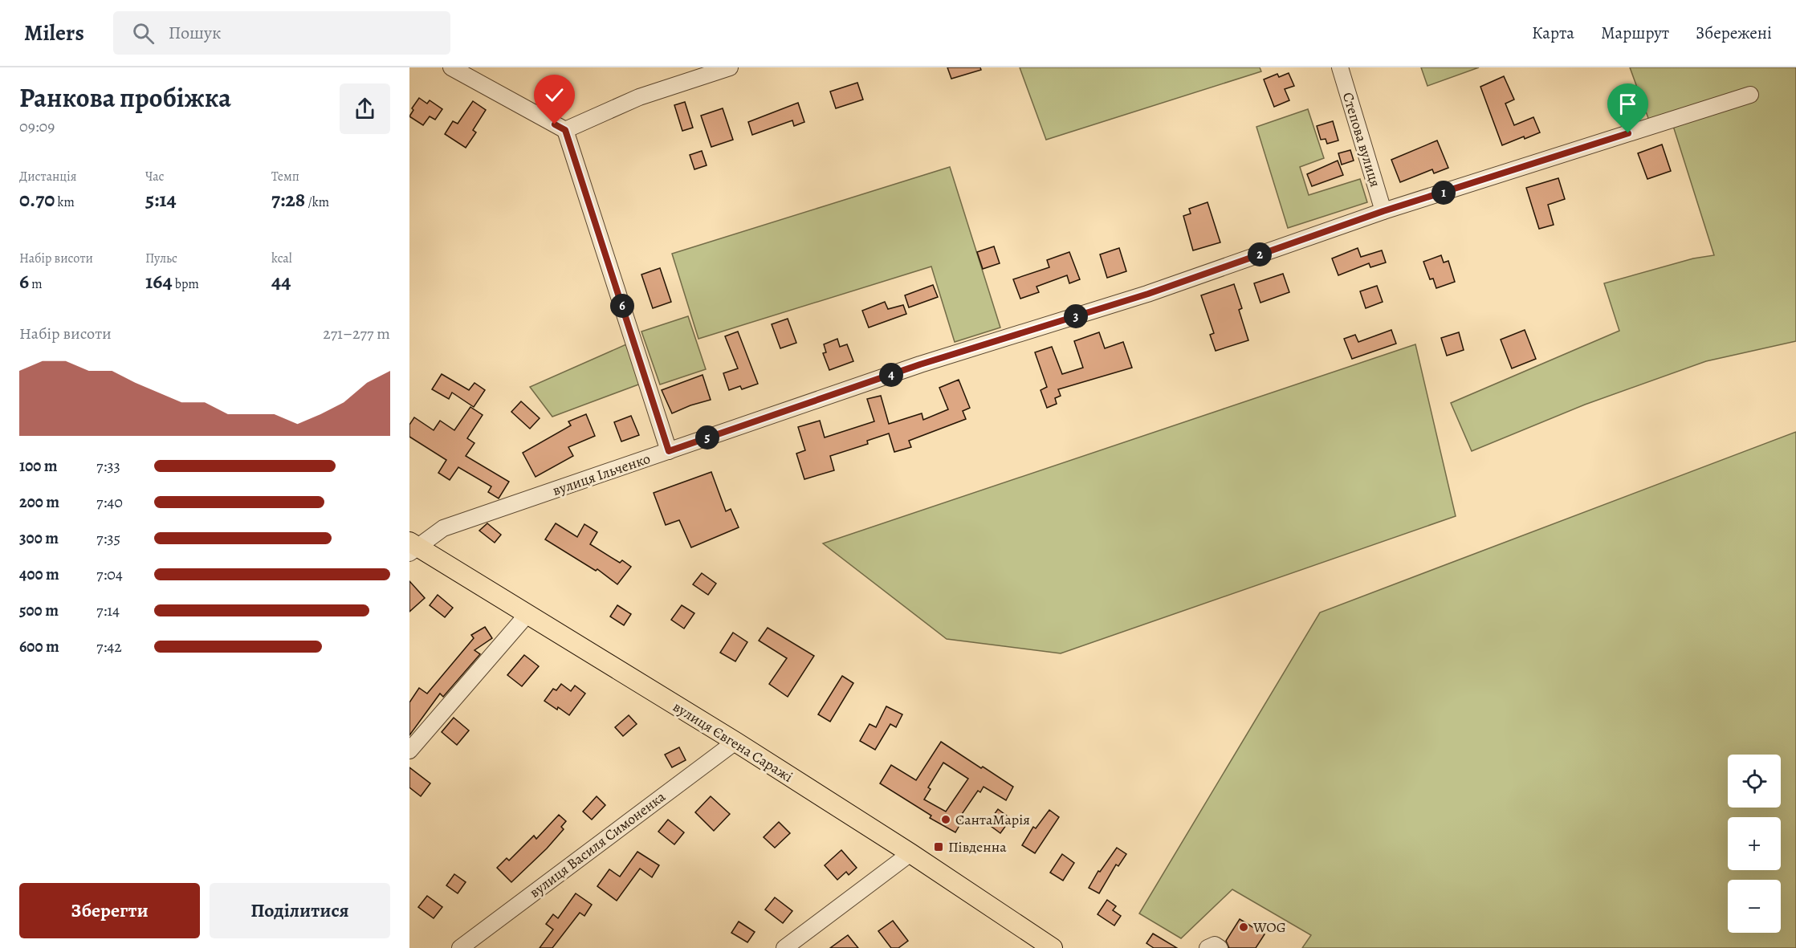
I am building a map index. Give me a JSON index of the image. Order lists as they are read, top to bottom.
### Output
{
  "streets": {
    "main road": ["вулиця Євгена Саражі"],
    "street": ["Степова вулиця", "вулиця Ільченко", "вулиця Василя Симоненка"]
  },
  "crossings": [
    ["Степова вулиця", "вулиця Ільченко"],
    ["вулиця Ільченко", "вулиця Євгена Саражі"],
    ["вулиця Євгена Саражі", "вулиця Василя Симоненка"]
  ],
  "places": {
    "other": ["СантаМарія", "WOG"],
    "transit": ["Південна"]
  },
  "page": {
    "header": "Milers",
    "search": "Пошук",
    "nav": ["Карта", "Маршрут", "Збережені"],
    "heading": ["Ранкова пробіжка", "09:09"],
    "stats": [
      ["Дистанція", "0.70 km"],
      ["Час", "5:14"],
      ["Темп", "7:28 /km"],
      ["Набір висоти", "6 m"],
      ["Пульс", "164 bpm"],
      ["kcal", "44"]
    ],
    "pins": [
      "1",
      "2",
      "6",
      "3",
      "4",
      "5"
    ],
    "chart": ["Набір висоти", "271–277 m"],
    "list": [
      {
        "name": "100 m",
        "note": "7:33"
      },
      {
        "name": "200 m",
        "note": "7:40"
      },
      {
        "name": "300 m",
        "note": "7:35"
      },
      {
        "name": "400 m",
        "note": "7:04"
      },
      {
        "name": "500 m",
        "note": "7:14"
      },
      {
        "name": "600 m",
        "note": "7:42"
      }
    ],
    "map_buttons": ["+", "−"],
    "buttons": ["Зберегти", "Поділитися"]
  }
}
